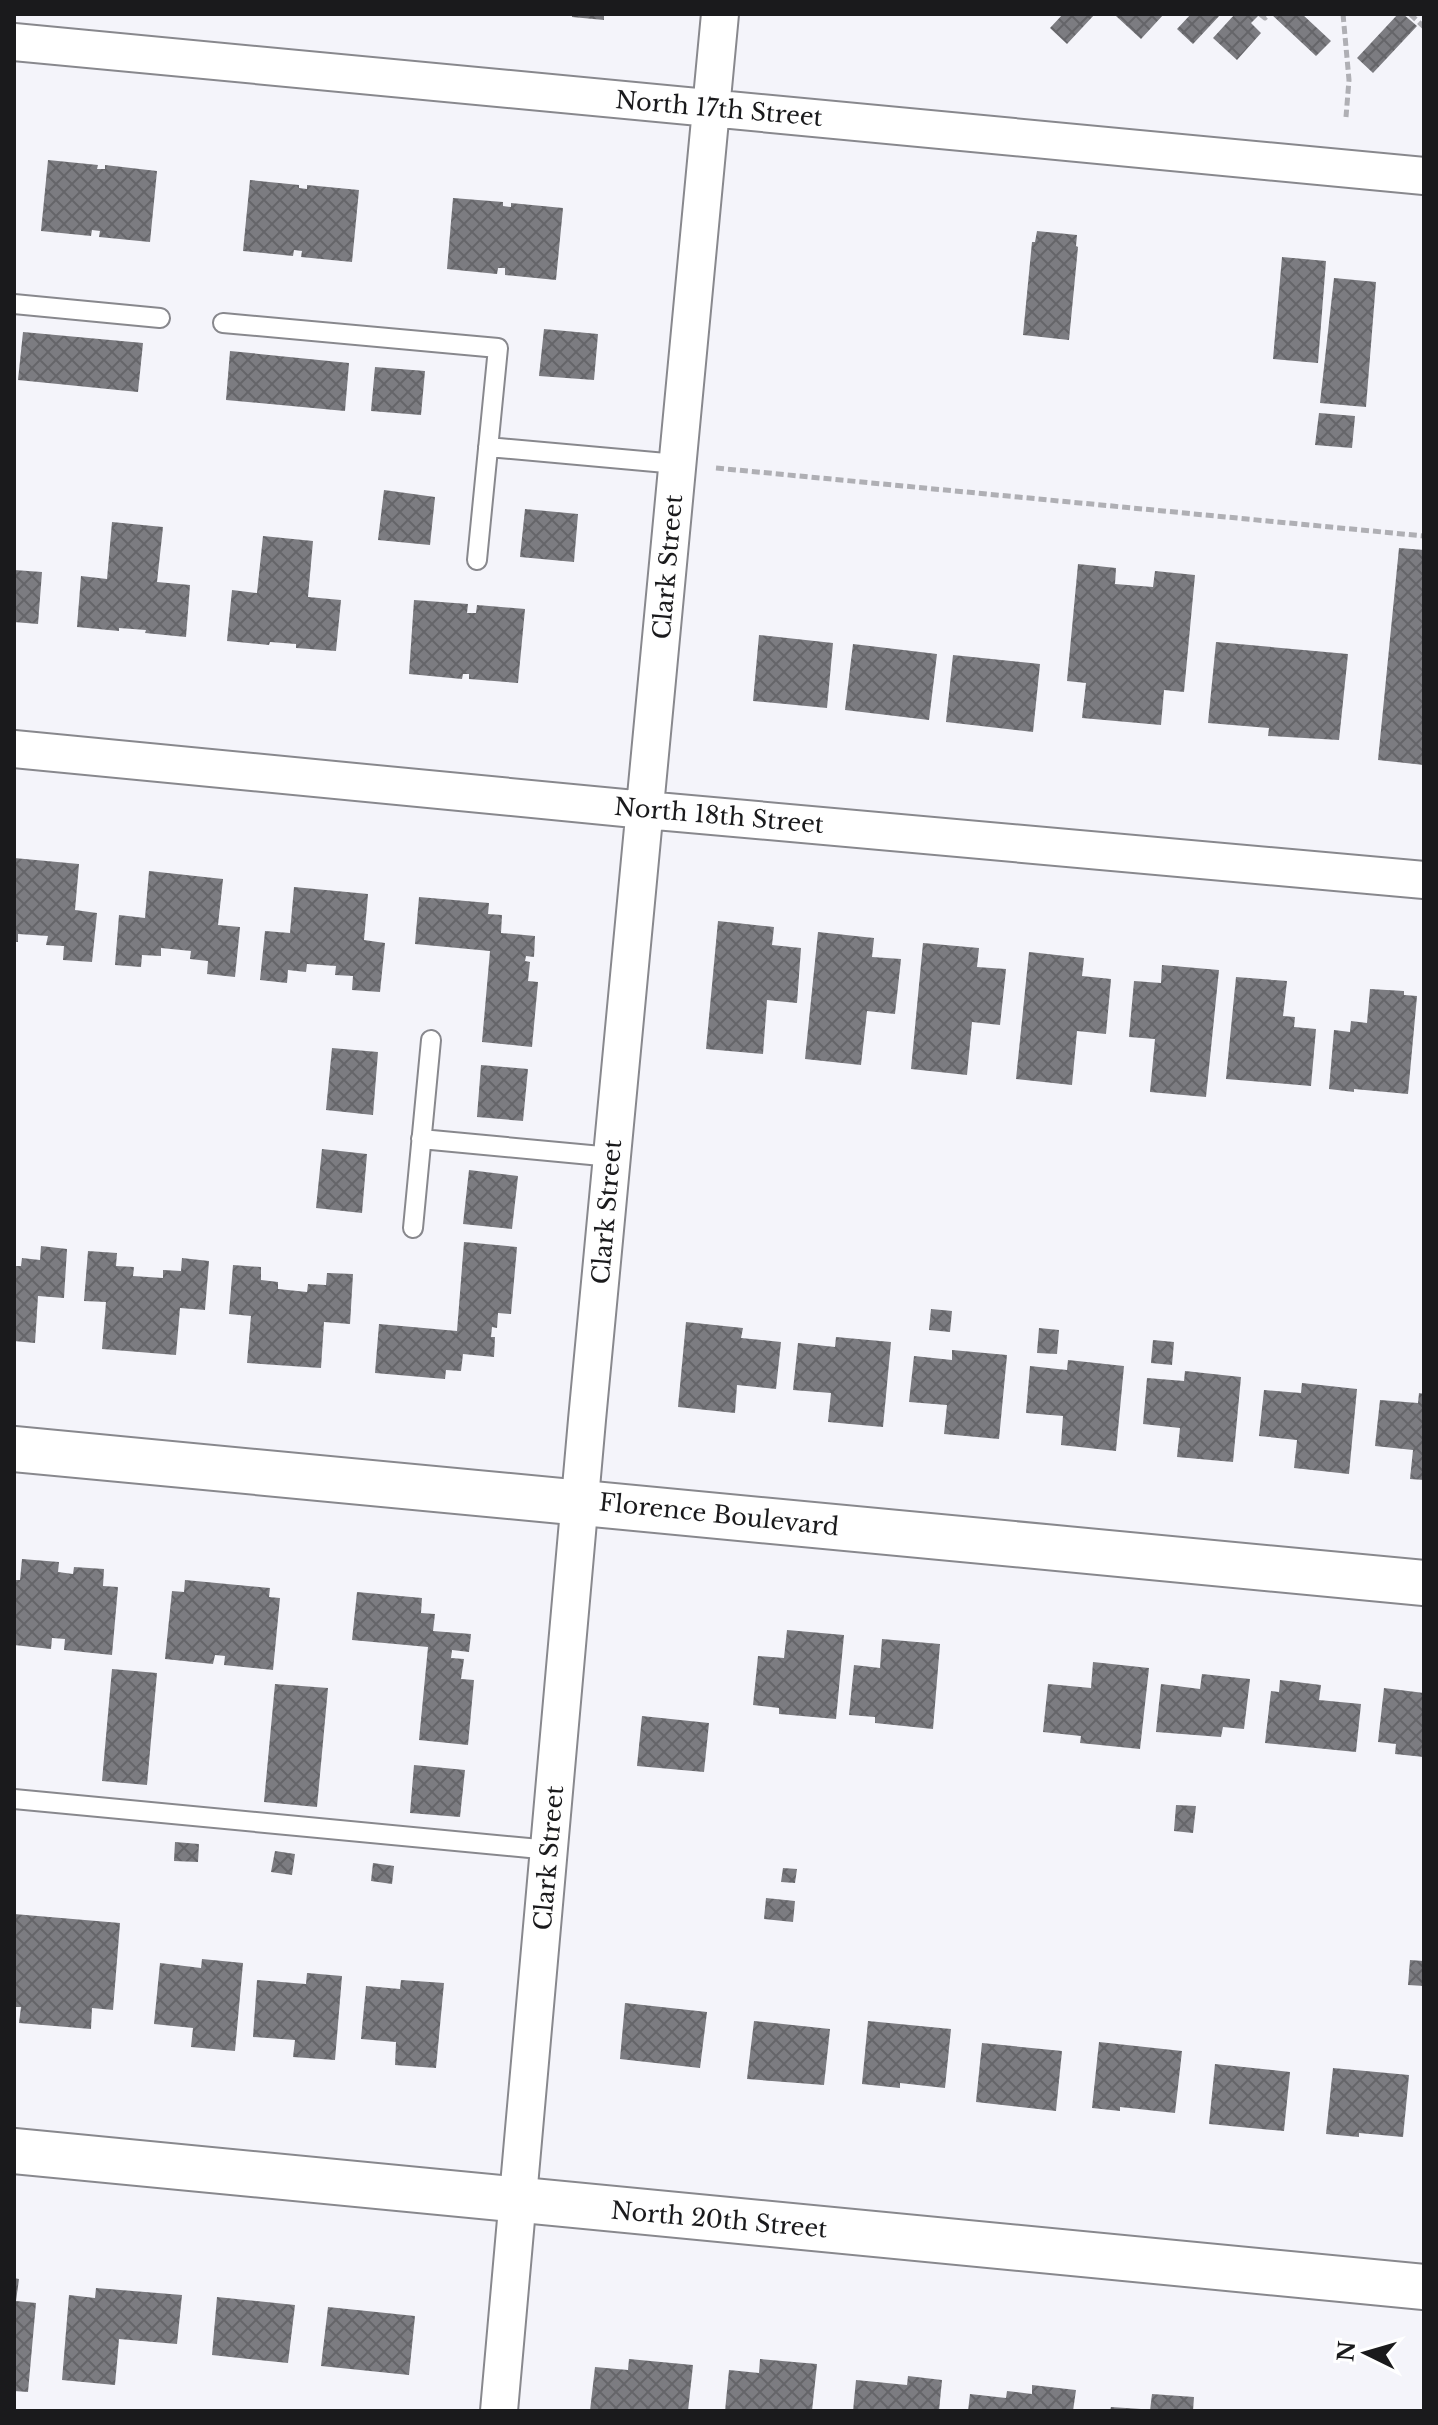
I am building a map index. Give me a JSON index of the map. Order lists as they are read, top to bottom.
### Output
{
  "streets": {
    "street": [
      "North 17th Street",
      "Clark Street",
      "North 18th Street",
      "Florence Boulevard",
      "North 20th Street"
    ]
  },
  "crossings": [
    ["North 17th Street", "Clark Street"],
    ["Clark Street", "North 18th Street"],
    ["Clark Street", "Florence Boulevard"],
    ["Clark Street", "North 20th Street"]
  ],
  "north": "left"
}
